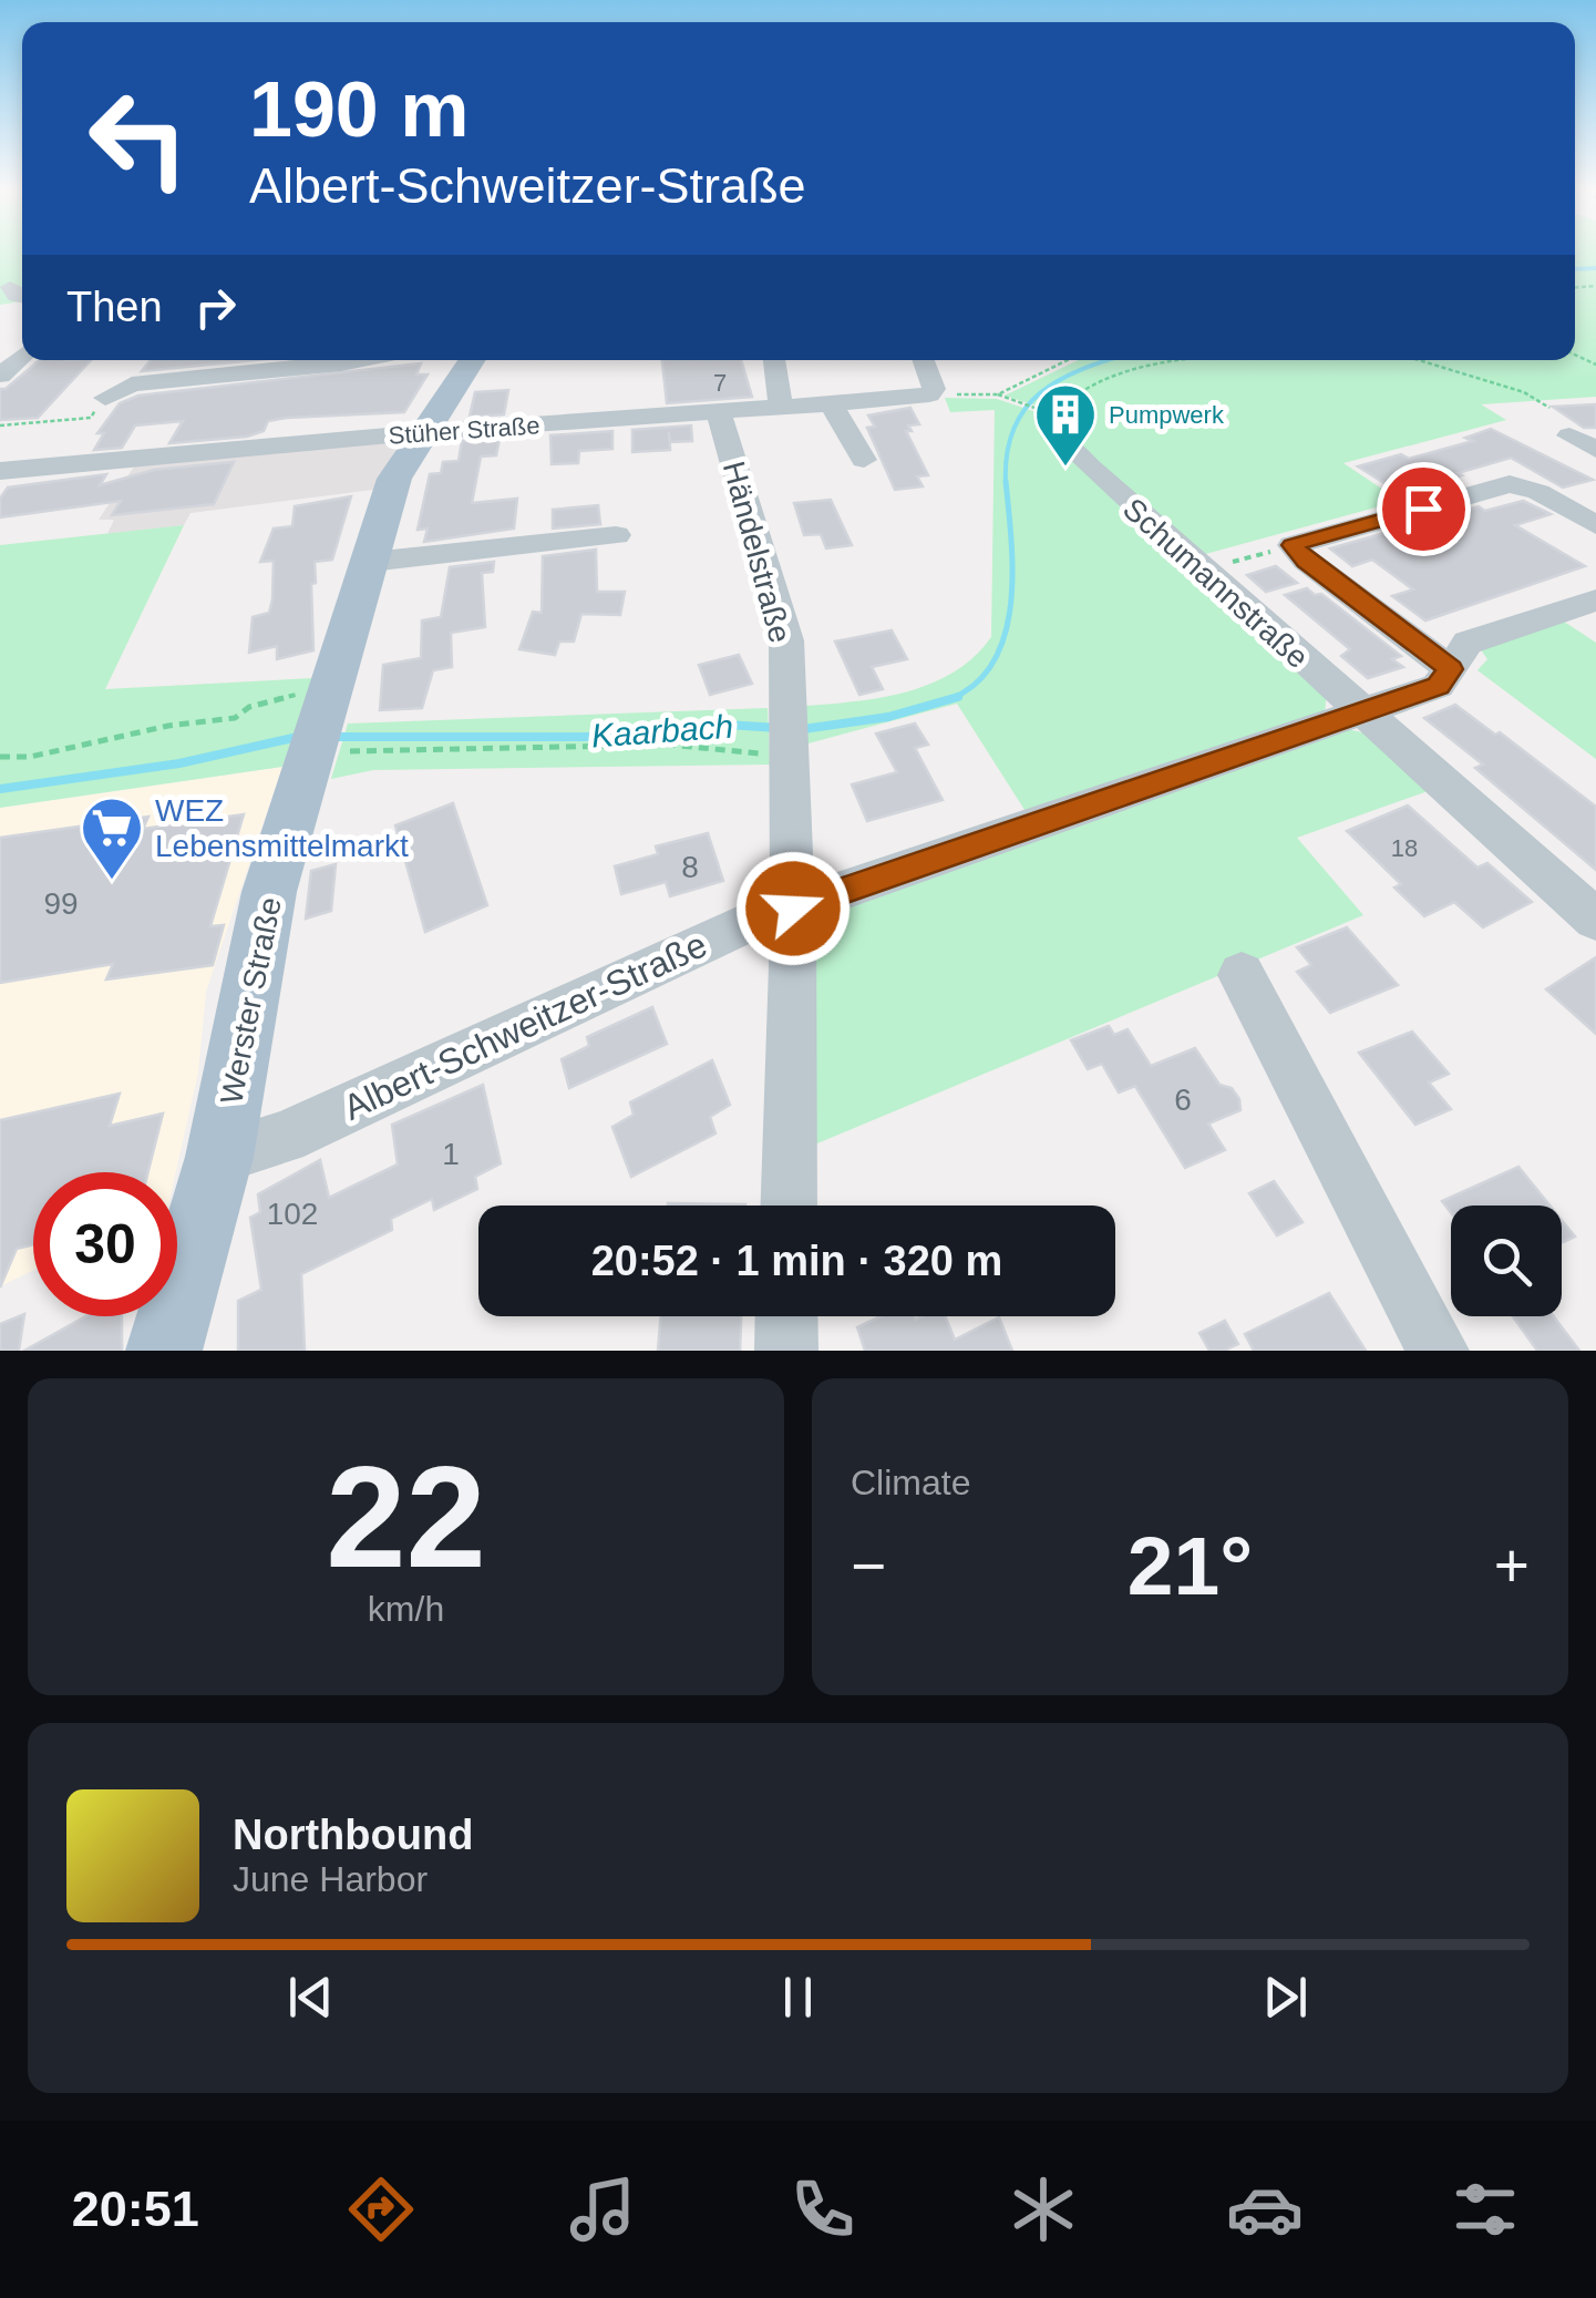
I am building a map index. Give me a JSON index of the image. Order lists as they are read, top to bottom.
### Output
{
  "streets": {
    "main road": ["Werster Straße"],
    "street": [
      "Stüher Straße",
      "Händelstraße",
      "Schumannstraße",
      "Albert-Schweitzer-Straße"
    ]
  },
  "crossings": [
    ["Stüher Straße", "Händelstraße"],
    ["Stüher Straße", "Werster Straße"],
    ["Händelstraße", "Albert-Schweitzer-Straße"],
    ["Schumannstraße", "Albert-Schweitzer-Straße"],
    ["Werster Straße", "Albert-Schweitzer-Straße"]
  ],
  "water": ["Kaarbach"],
  "places": {
    "building": ["Pumpwerk"],
    "supermarket": ["WEZ Lebensmittelmarkt"]
  },
  "house_numbers": [
    "7",
    "18",
    "8",
    "99",
    "6",
    "1",
    "102"
  ],
  "page": {
    "turn": ["190 m", "Albert-Schweitzer-Straße"],
    "then": "Then",
    "limit": "30",
    "trip": "20:52 · 1 min · 320 m",
    "tile": [
      ["22", "km/h"],
      "Climate"
    ],
    "heat": ["−", "21°", "+"],
    "song": ["Northbound", "June Harbor"],
    "tabs": "20:51"
  }
}
